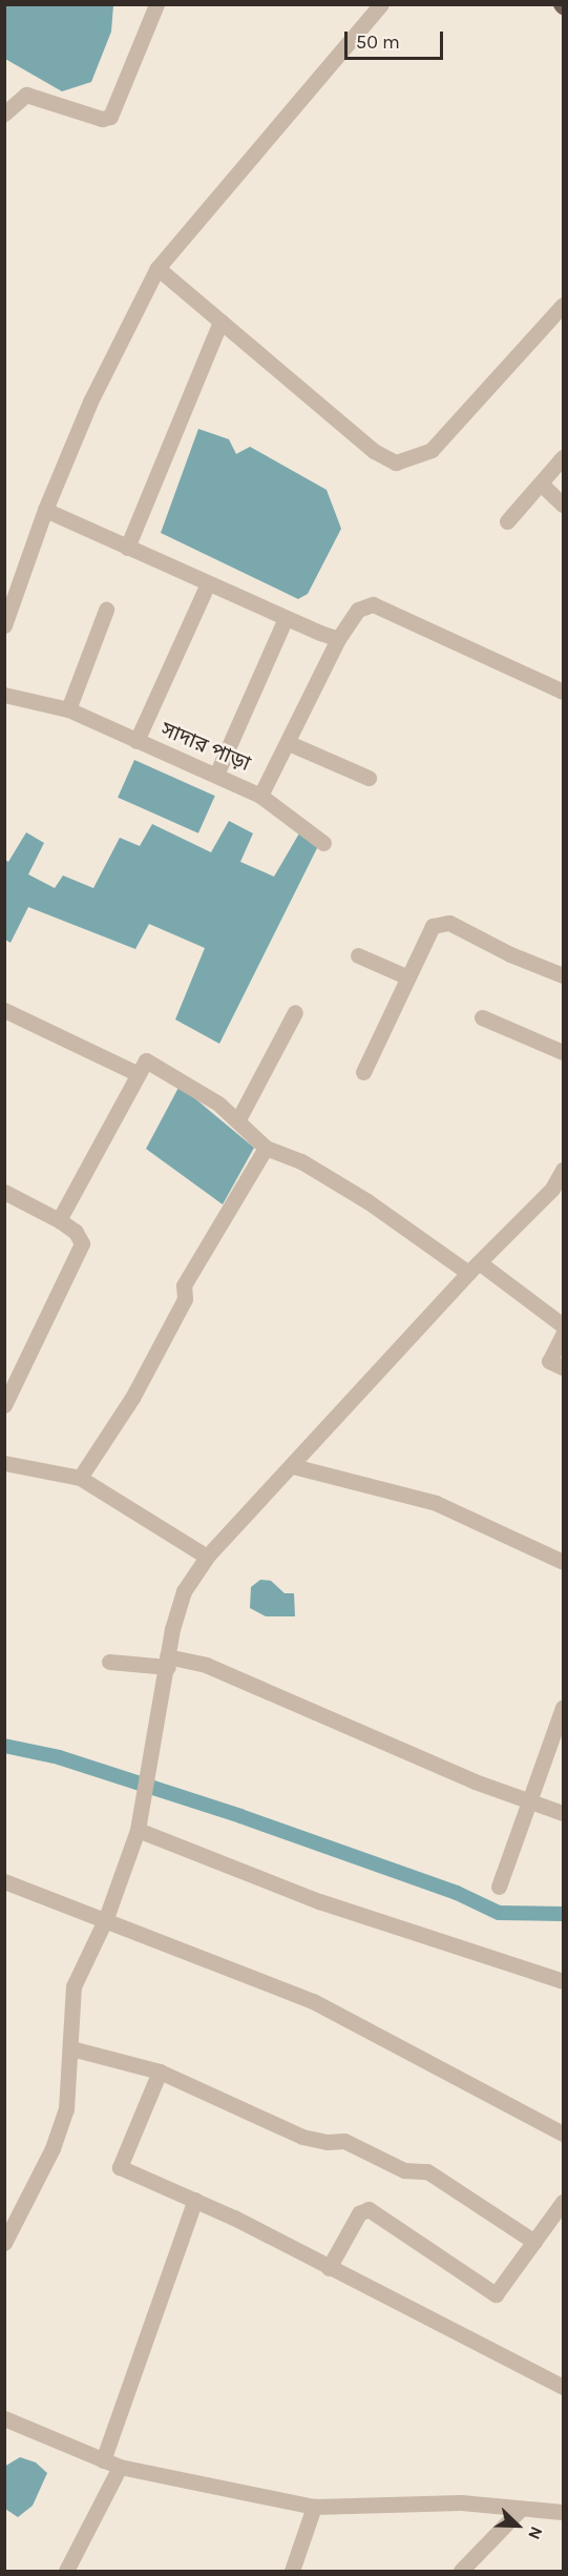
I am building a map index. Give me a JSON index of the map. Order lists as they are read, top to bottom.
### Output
{
  "streets": {
    "street": ["সাদার পাড়া"]
  },
  "scale_bar": "50 m",
  "north": "bottom right"
}
